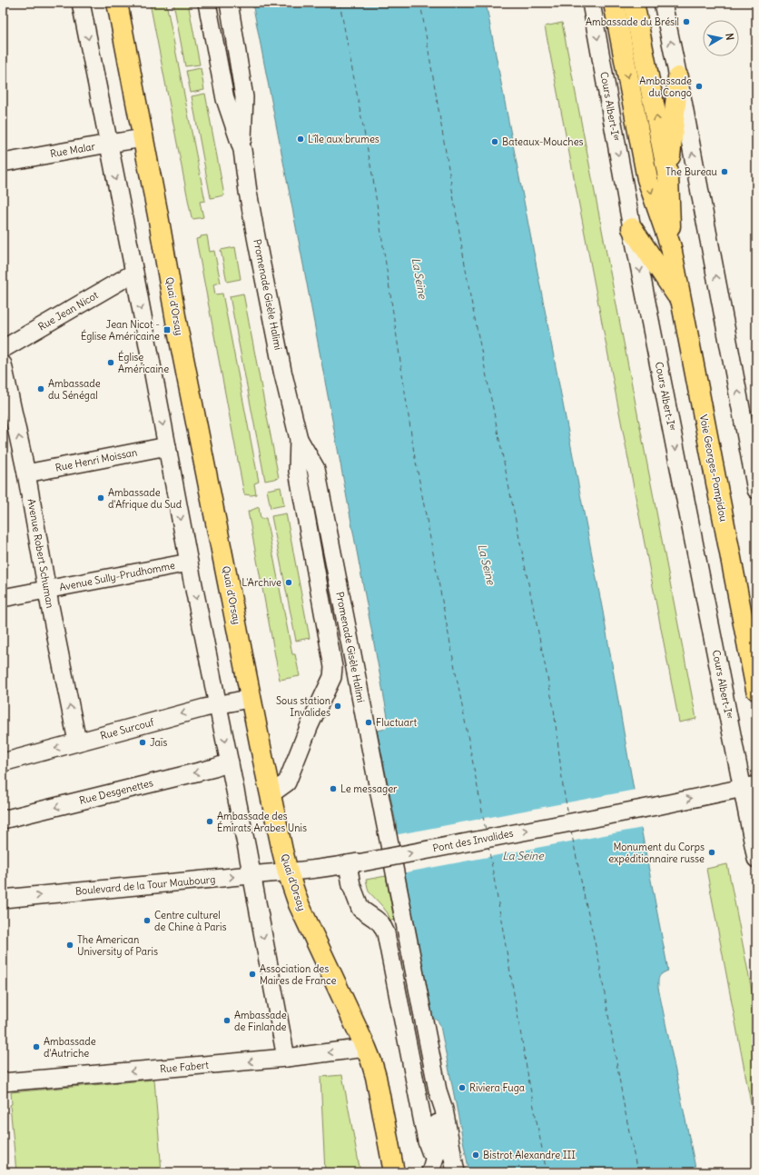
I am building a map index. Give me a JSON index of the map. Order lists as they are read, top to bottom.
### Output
{
  "streets": {
    "main road": ["Quai d'Orsay", "Voie Georges-Pompidou"],
    "street": [
      "Cours Albert-Iᵉʳ",
      "Rue Malar",
      "Promenade Gisèle Halimi",
      "Rue Jean Nicot",
      "Rue Henri Moissan",
      "Avenue Robert Schuman",
      "Avenue Sully-Prudhomme",
      "Rue Surcouf",
      "Rue Desgenettes",
      "Pont des Invalides",
      "Boulevard de la Tour Maubourg",
      "Rue Fabert"
    ]
  },
  "crossings": [
    ["Cours Albert-Iᵉʳ", "Pont des Invalides"],
    ["Rue Malar", "Quai d'Orsay"],
    ["Promenade Gisèle Halimi", "Quai d'Orsay"],
    ["Quai d'Orsay", "Rue Surcouf"],
    ["Quai d'Orsay", "Pont des Invalides"],
    ["Quai d'Orsay", "Boulevard de la Tour Maubourg"],
    ["Quai d'Orsay", "Rue Fabert"],
    ["Rue Henri Moissan", "Avenue Robert Schuman"],
    ["Avenue Robert Schuman", "Avenue Sully-Prudhomme"],
    ["Avenue Robert Schuman", "Rue Surcouf"],
    ["Pont des Invalides", "Boulevard de la Tour Maubourg"]
  ],
  "one_way": [
    "Rue Surcouf",
    "Rue Desgenettes",
    "Pont des Invalides",
    "Boulevard de la Tour Maubourg",
    "Rue Fabert"
  ],
  "water": ["La Seine"],
  "places": {
    "other": [
      "Ambassade du Brésil",
      "Ambassade du Congo",
      "L'île aux brumes",
      "Bateaux-Mouches",
      "The Bureau",
      "Église Américaine",
      "Ambassade du Sénégal",
      "Ambassade d'Afrique du Sud",
      "L'Archive",
      "Sous station Invalides",
      "Fluctuart",
      "Jaïs",
      "Le messager",
      "Ambassade des Émirats Arabes Unis",
      "Monument du Corps expéditionnaire russe",
      "Centre culturel de Chine à Paris",
      "The American University of Paris",
      "Association des Maires de France",
      "Ambassade de Finlande",
      "Ambassade d'Autriche",
      "Riviera Fuga",
      "Bistrot Alexandre III"
    ],
    "transit": ["Jean Nicot - Église Américaine"]
  },
  "north": "right"
}
